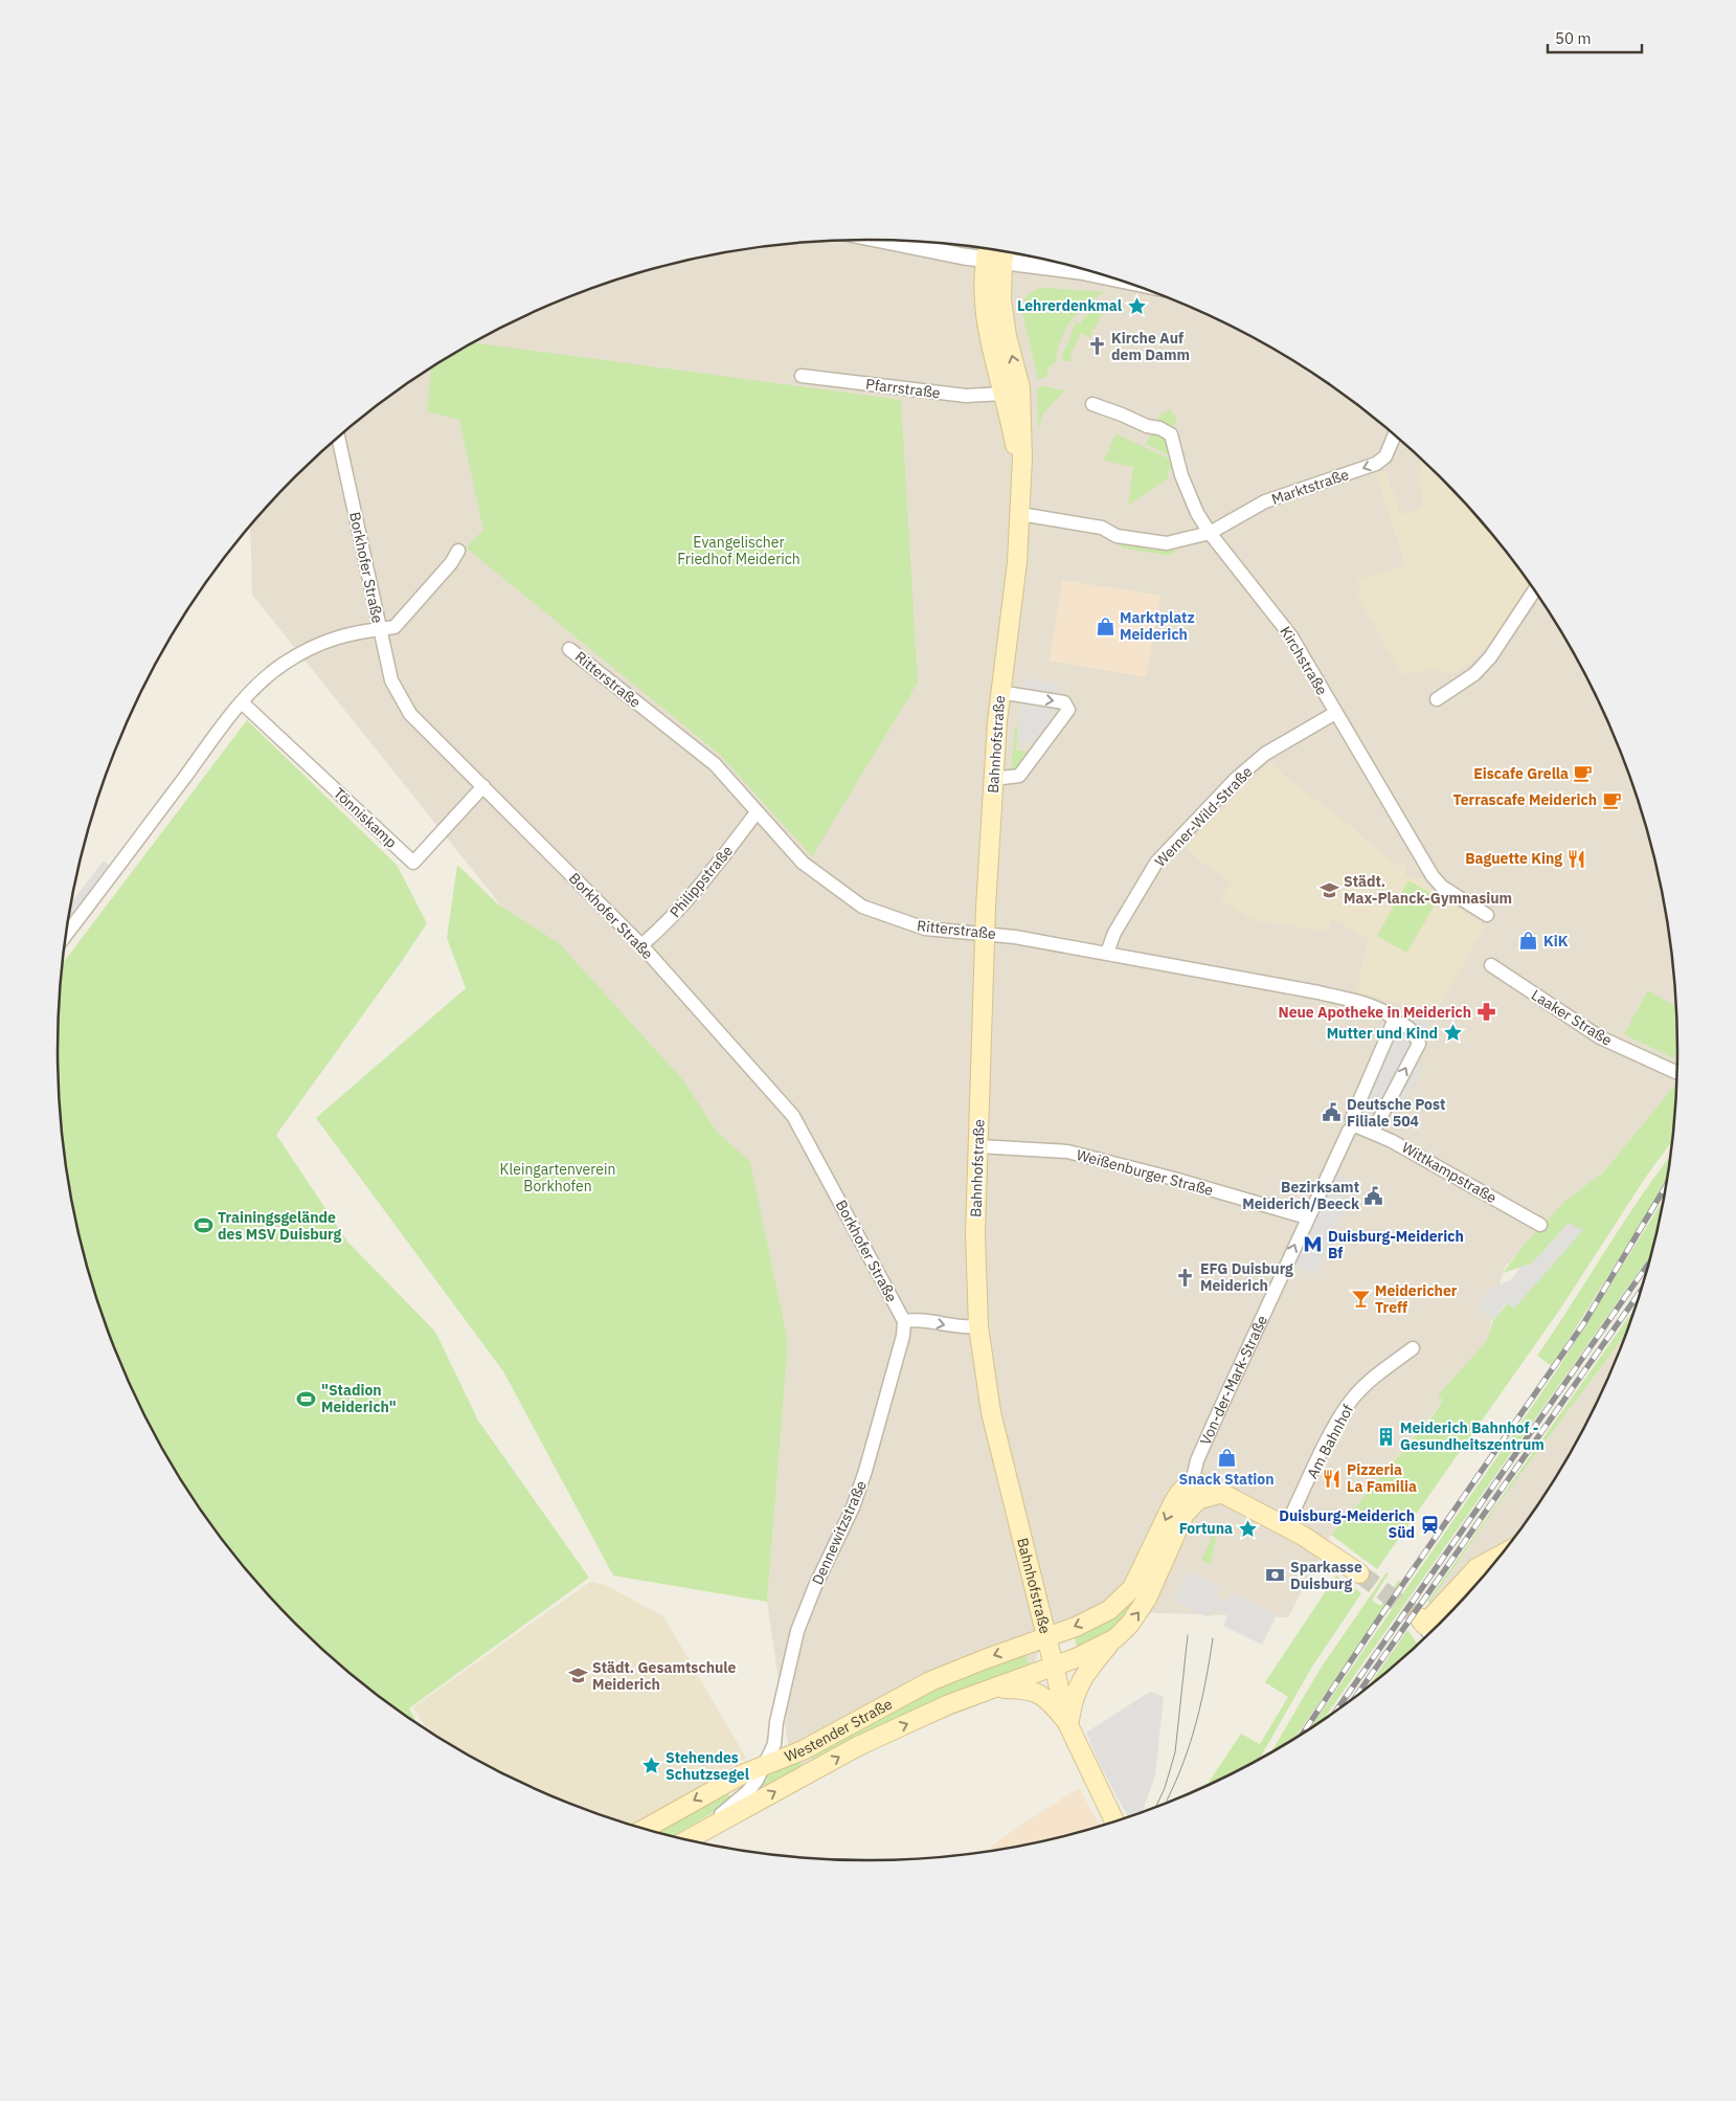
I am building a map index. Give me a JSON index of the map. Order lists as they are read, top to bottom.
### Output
{
  "streets": {
    "main road": ["Bahnhofstraße", "Von-der-Mark-Straße", "Westender Straße"],
    "street": [
      "Pfarrstraße",
      "Marktstraße",
      "Borkhofer Straße",
      "Kirchstraße",
      "Ritterstraße",
      "Werner-Wild-Straße",
      "Tönniskamp",
      "Philippstraße",
      "Laaker Straße",
      "Weißenburger Straße",
      "Wittkampstraße",
      "Am Bahnhof",
      "Dennewitzstraße"
    ]
  },
  "crossings": [
    ["Pfarrstraße", "Bahnhofstraße"],
    ["Marktstraße", "Kirchstraße"],
    ["Marktstraße", "Bahnhofstraße"],
    ["Borkhofer Straße", "Tönniskamp"],
    ["Borkhofer Straße", "Philippstraße"],
    ["Borkhofer Straße", "Dennewitzstraße"],
    ["Kirchstraße", "Werner-Wild-Straße"],
    ["Ritterstraße", "Bahnhofstraße"],
    ["Ritterstraße", "Werner-Wild-Straße"],
    ["Ritterstraße", "Philippstraße"],
    ["Ritterstraße", "Wittkampstraße"],
    ["Ritterstraße", "Von-der-Mark-Straße"],
    ["Bahnhofstraße", "Weißenburger Straße"],
    ["Bahnhofstraße", "Von-der-Mark-Straße"],
    ["Bahnhofstraße", "Westender Straße"],
    ["Weißenburger Straße", "Von-der-Mark-Straße"],
    ["Wittkampstraße", "Von-der-Mark-Straße"],
    ["Von-der-Mark-Straße", "Westender Straße"],
    ["Dennewitzstraße", "Westender Straße"]
  ],
  "one_way": ["Marktstraße"],
  "parks": ["Evangelischer Friedhof Meiderich", "Kleingartenverein Borkhofen"],
  "places": {
    "place": [
      "Lehrerdenkmal",
      "Mutter und Kind",
      "Fortuna",
      "Stehendes Schutzsegel"
    ],
    "church": ["Kirche Auf dem Damm", "EFG Duisburg Meiderich"],
    "shop": ["Marktplatz Meiderich", "KiK", "Snack Station"],
    "cafe": ["Eiscafe Grella", "Terrascafe Meiderich"],
    "restaurant": ["Baguette King", "Pizzeria La Familia"],
    "school or university": ["Städt. Max-Planck-Gymnasium", "Städt. Gesamtschule Meiderich"],
    "pharmacy": ["Neue Apotheke in Meiderich"],
    "public building": ["Deutsche Post Filiale 504", "Bezirksamt Meiderich/Beeck"],
    "sports": ["Trainingsgelände des MSV Duisburg", "\"Stadion Meiderich\""],
    "metro station": ["Duisburg-Meiderich Bf"],
    "bar": ["Meidericher Treff"],
    "building": ["Meiderich Bahnhof - Gesundheitszentrum"],
    "station": ["Duisburg-Meiderich Süd"],
    "bank": ["Sparkasse Duisburg"]
  },
  "scale_bar": "50 m"
}
